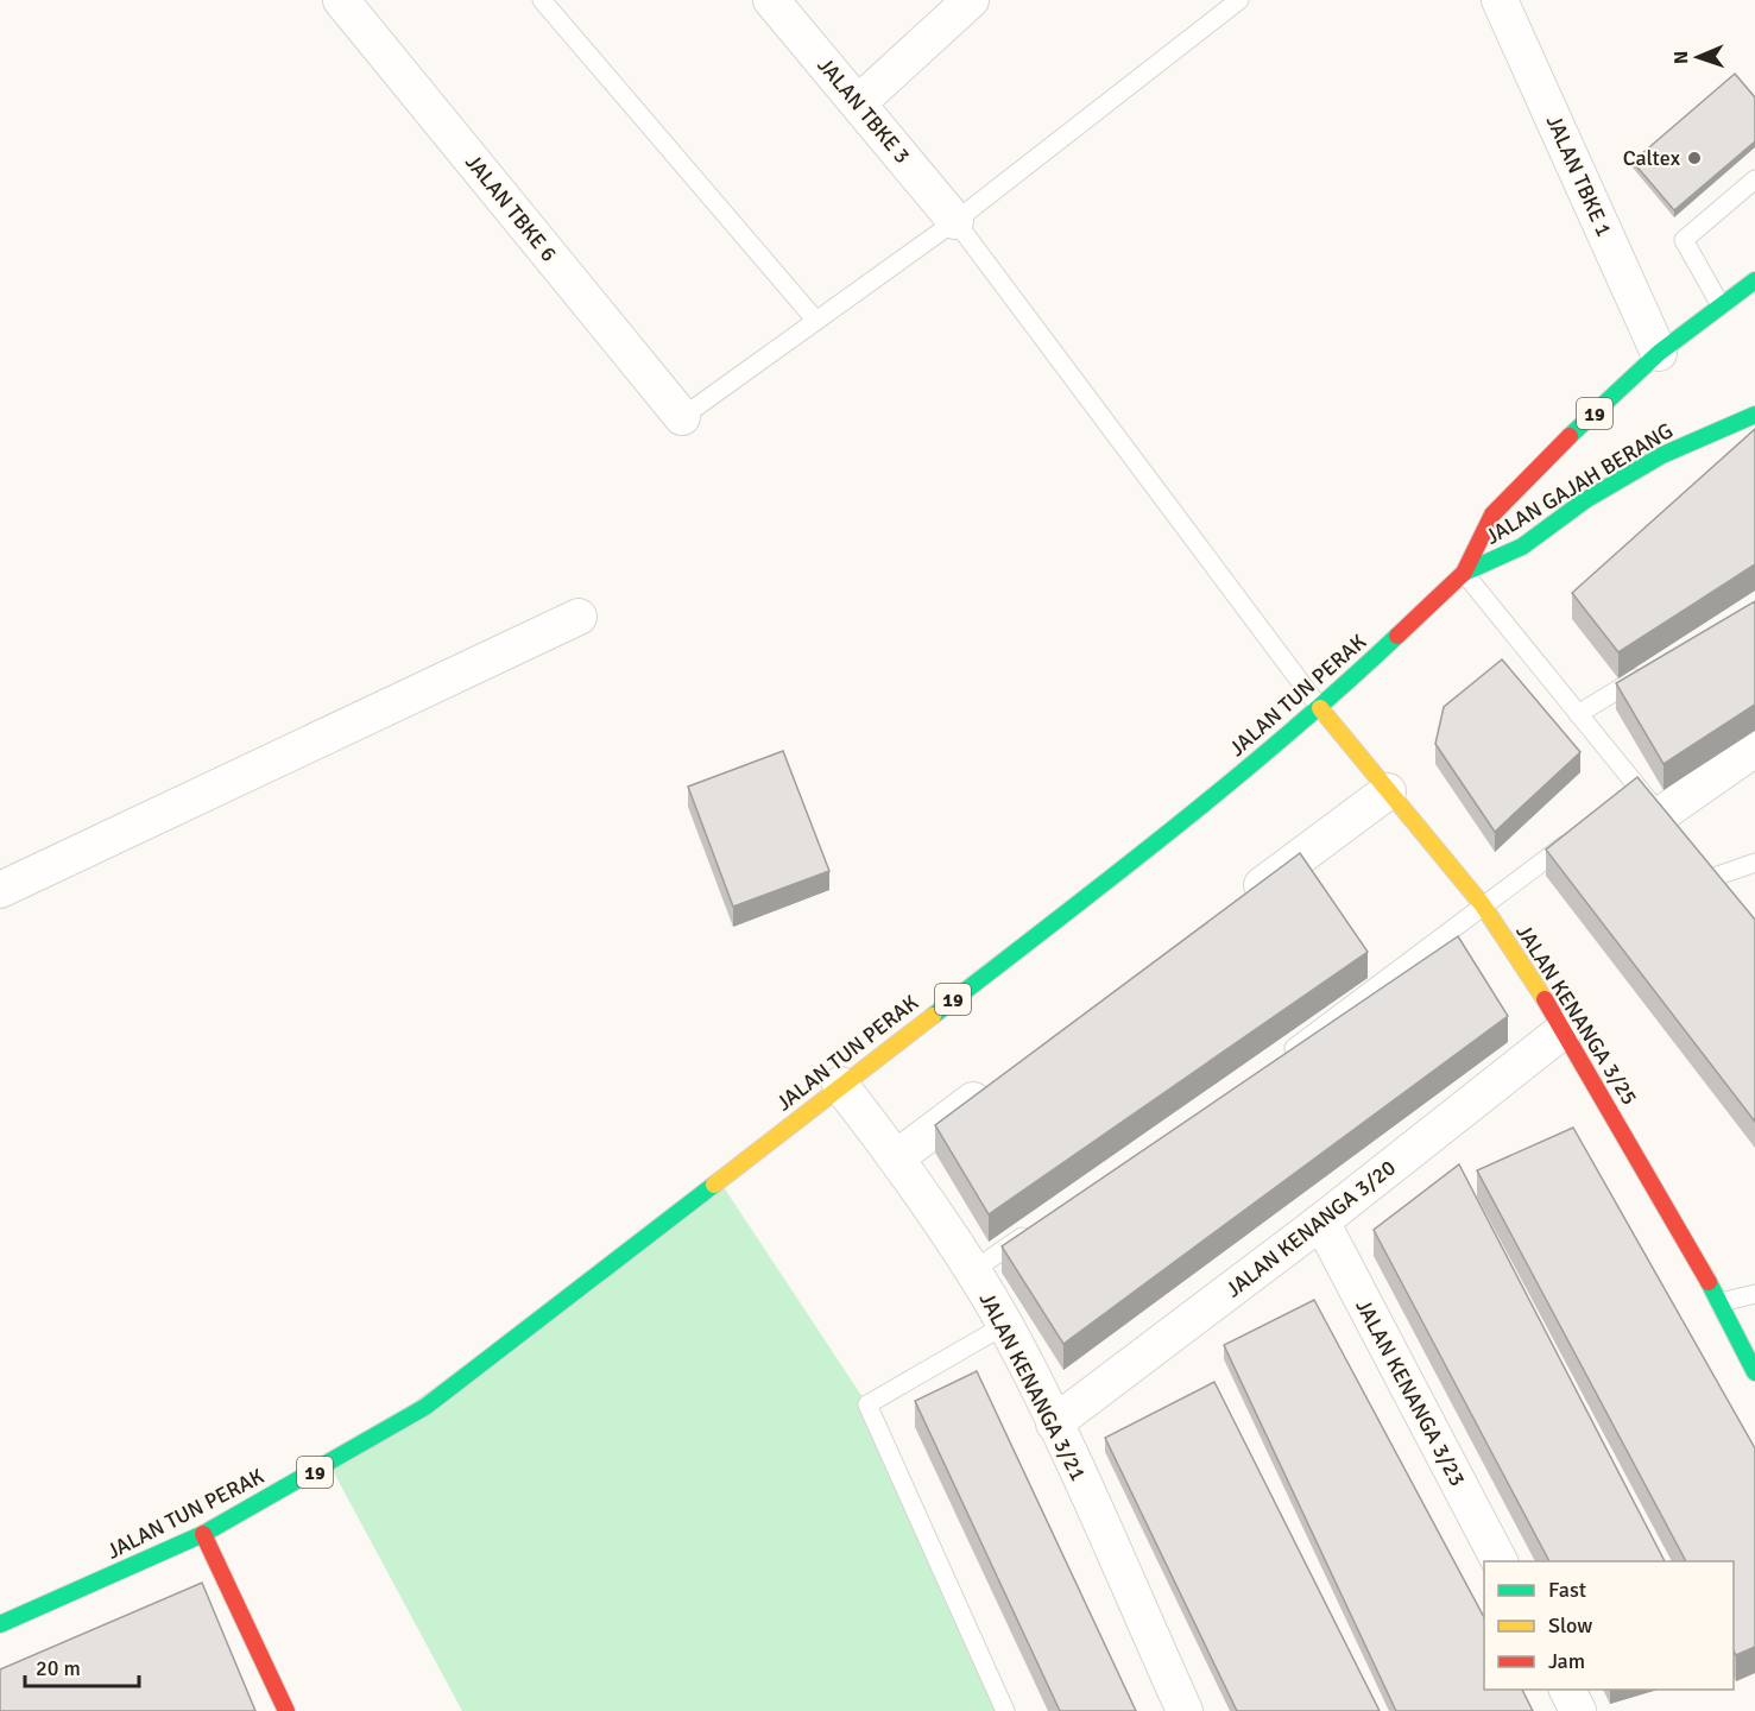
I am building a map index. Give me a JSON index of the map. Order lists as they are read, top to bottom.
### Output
{
  "streets": {
    "main road": [
      "19",
      "JALAN GAJAH BERANG",
      "JALAN TUN PERAK",
      "JALAN KENANGA 3/25"
    ],
    "street": [
      "JALAN TBKE 3",
      "JALAN TBKE 1",
      "JALAN TBKE 6",
      "JALAN KENANGA 3/20",
      "JALAN KENANGA 3/21",
      "JALAN KENANGA 3/23"
    ]
  },
  "crossings": [
    ["JALAN TBKE 1", "JALAN TUN PERAK"],
    ["JALAN GAJAH BERANG", "JALAN TUN PERAK"],
    ["JALAN TUN PERAK", "JALAN KENANGA 3/25"],
    ["JALAN TUN PERAK", "JALAN KENANGA 3/21"],
    ["JALAN KENANGA 3/25", "JALAN KENANGA 3/20"],
    ["JALAN KENANGA 3/20", "JALAN KENANGA 3/21"],
    ["JALAN KENANGA 3/20", "JALAN KENANGA 3/23"]
  ],
  "places": ["Caltex"],
  "legend": ["Fast", "Slow", "Jam"],
  "scale_bar": "20 m",
  "north": "left"
}
